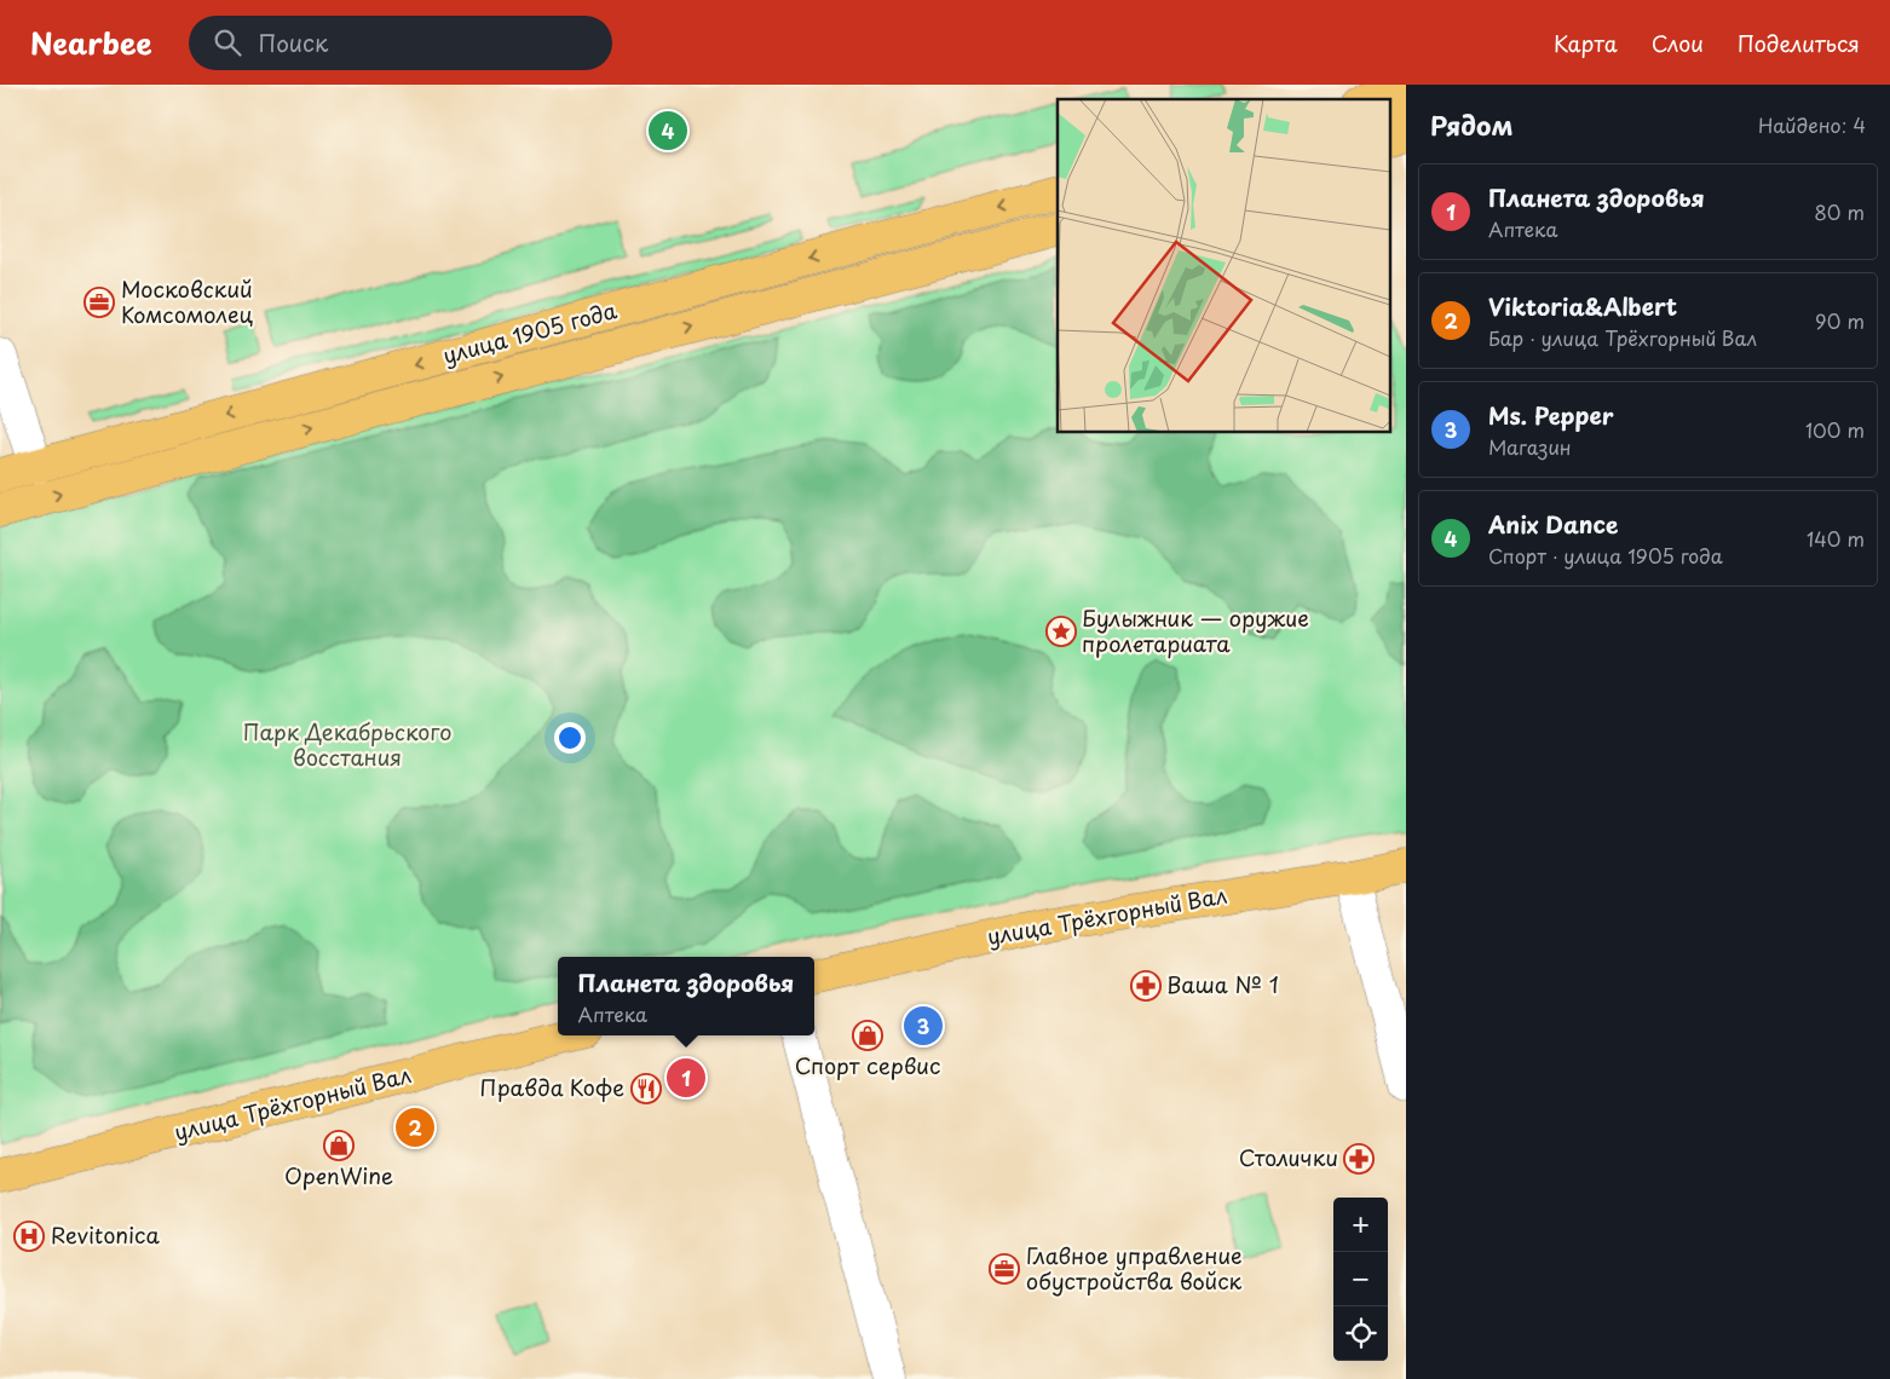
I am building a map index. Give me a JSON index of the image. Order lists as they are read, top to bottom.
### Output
{
  "streets": {
    "main road": ["улица 1905 года", "улица Трёхгорный Вал"]
  },
  "parks": ["Парк Декабрьского восстания"],
  "places": {
    "office": ["Московский Комсомолец", "Главное управление обустройства войск"],
    "place": ["Булыжник — оружие пролетариата"],
    "pharmacy": ["Ваша № 1", "Столички"],
    "shop": ["Спорт сервис", "OpenWine"],
    "restaurant": ["Правда Кофе"],
    "hospital": ["Revitonica"]
  },
  "page": {
    "header": "Nearbee",
    "search": "Поиск",
    "nav": ["Карта", "Слои", "Поделиться"],
    "heading": ["Рядом", "Найдено: 4"],
    "pins": [
      "4",
      "3",
      "1",
      "2"
    ],
    "list": [
      {
        "mark": "1",
        "name": "Планета здоровья",
        "note": "Аптека",
        "value": "80 m"
      },
      {
        "mark": "2",
        "name": "Viktoria&Albert",
        "note": "Бар · улица Трёхгорный Вал",
        "value": "90 m"
      },
      {
        "mark": "3",
        "name": "Ms. Pepper",
        "note": "Магазин",
        "value": "100 m"
      },
      {
        "mark": "4",
        "name": "Anix Dance",
        "note": "Спорт · улица 1905 года",
        "value": "140 m"
      }
    ],
    "popup": ["Планета здоровья", "Аптека"],
    "map_buttons": ["+", "−"]
  }
}
